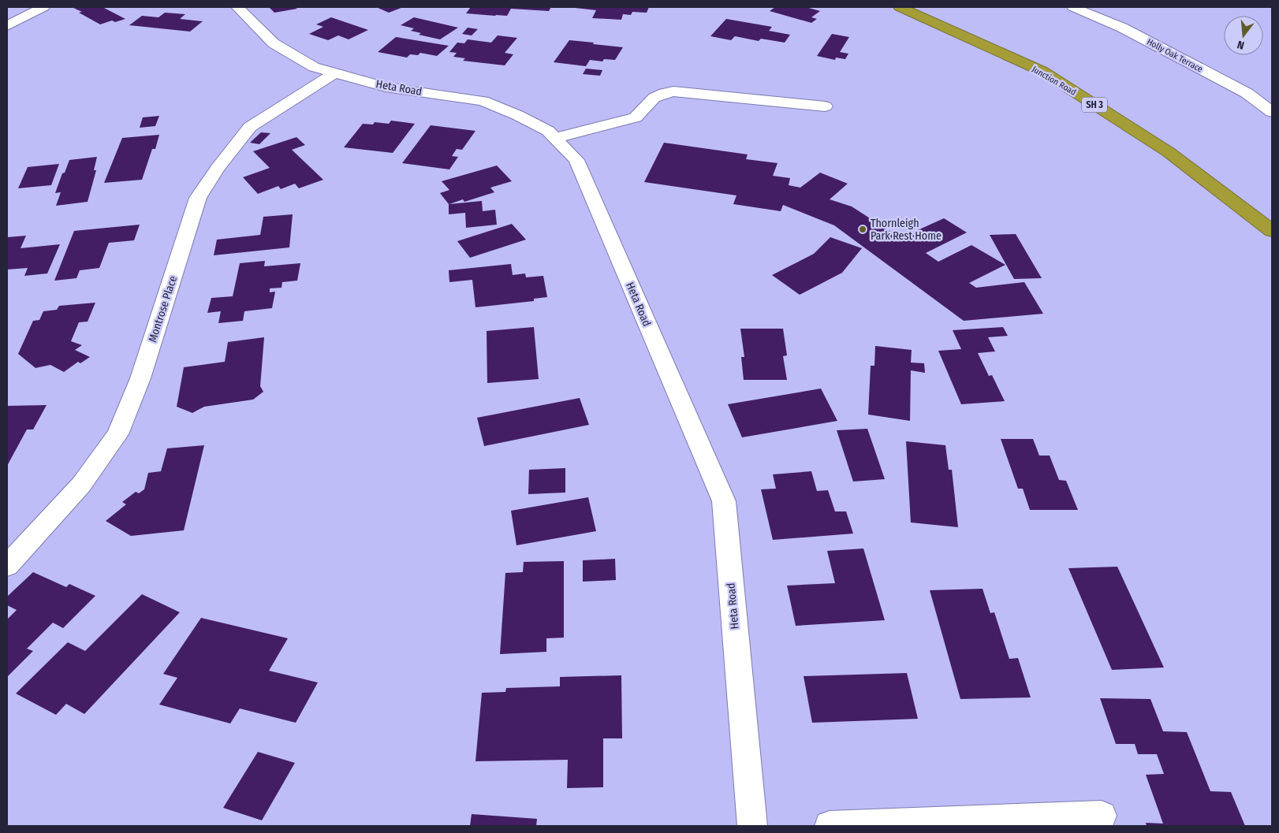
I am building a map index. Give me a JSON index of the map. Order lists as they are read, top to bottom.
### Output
{
  "streets": {
    "highway": ["Junction Road", "SH 3"],
    "street": ["Holly Oak Terrace", "Heta Road", "Montrose Place"]
  },
  "crossings": [
    ["Heta Road", "Montrose Place"]
  ],
  "places": ["Thornleigh Park Rest Home"],
  "north": "bottom"
}
